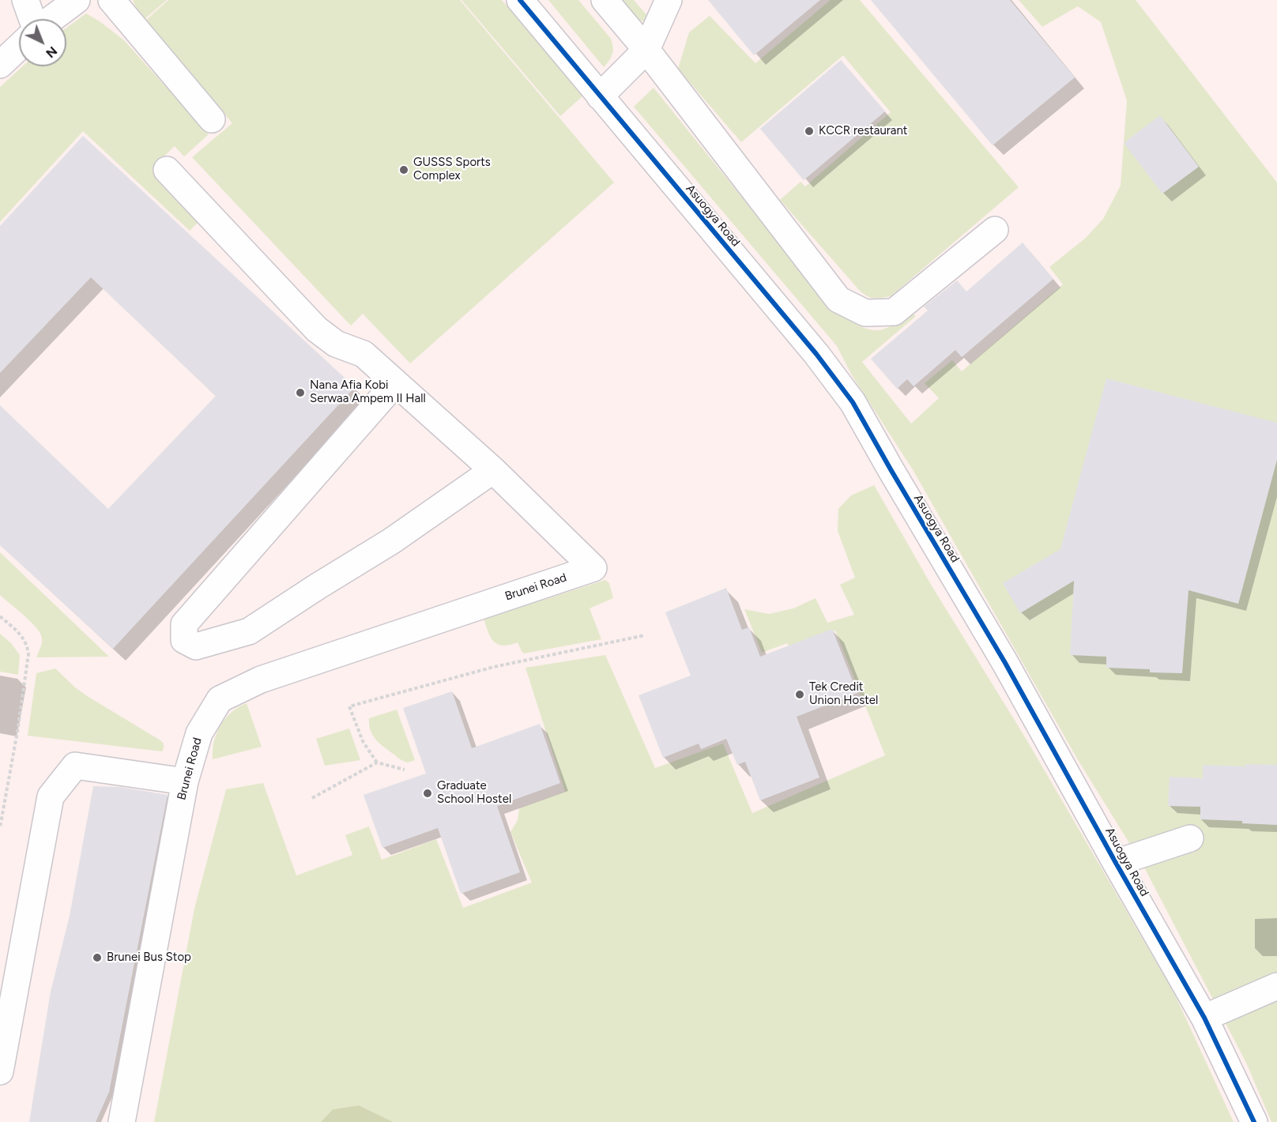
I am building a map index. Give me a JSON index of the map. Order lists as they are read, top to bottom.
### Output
{
  "streets": {
    "street": ["Asuogya Road", "Brunei Road"]
  },
  "places": [
    "KCCR restaurant",
    "GUSSS Sports Complex",
    "Nana Afia Kobi Serwaa Ampem II Hall",
    "Tek Credit Union Hostel",
    "Graduate School Hostel",
    "Brunei Bus Stop"
  ],
  "north": "bottom right"
}
